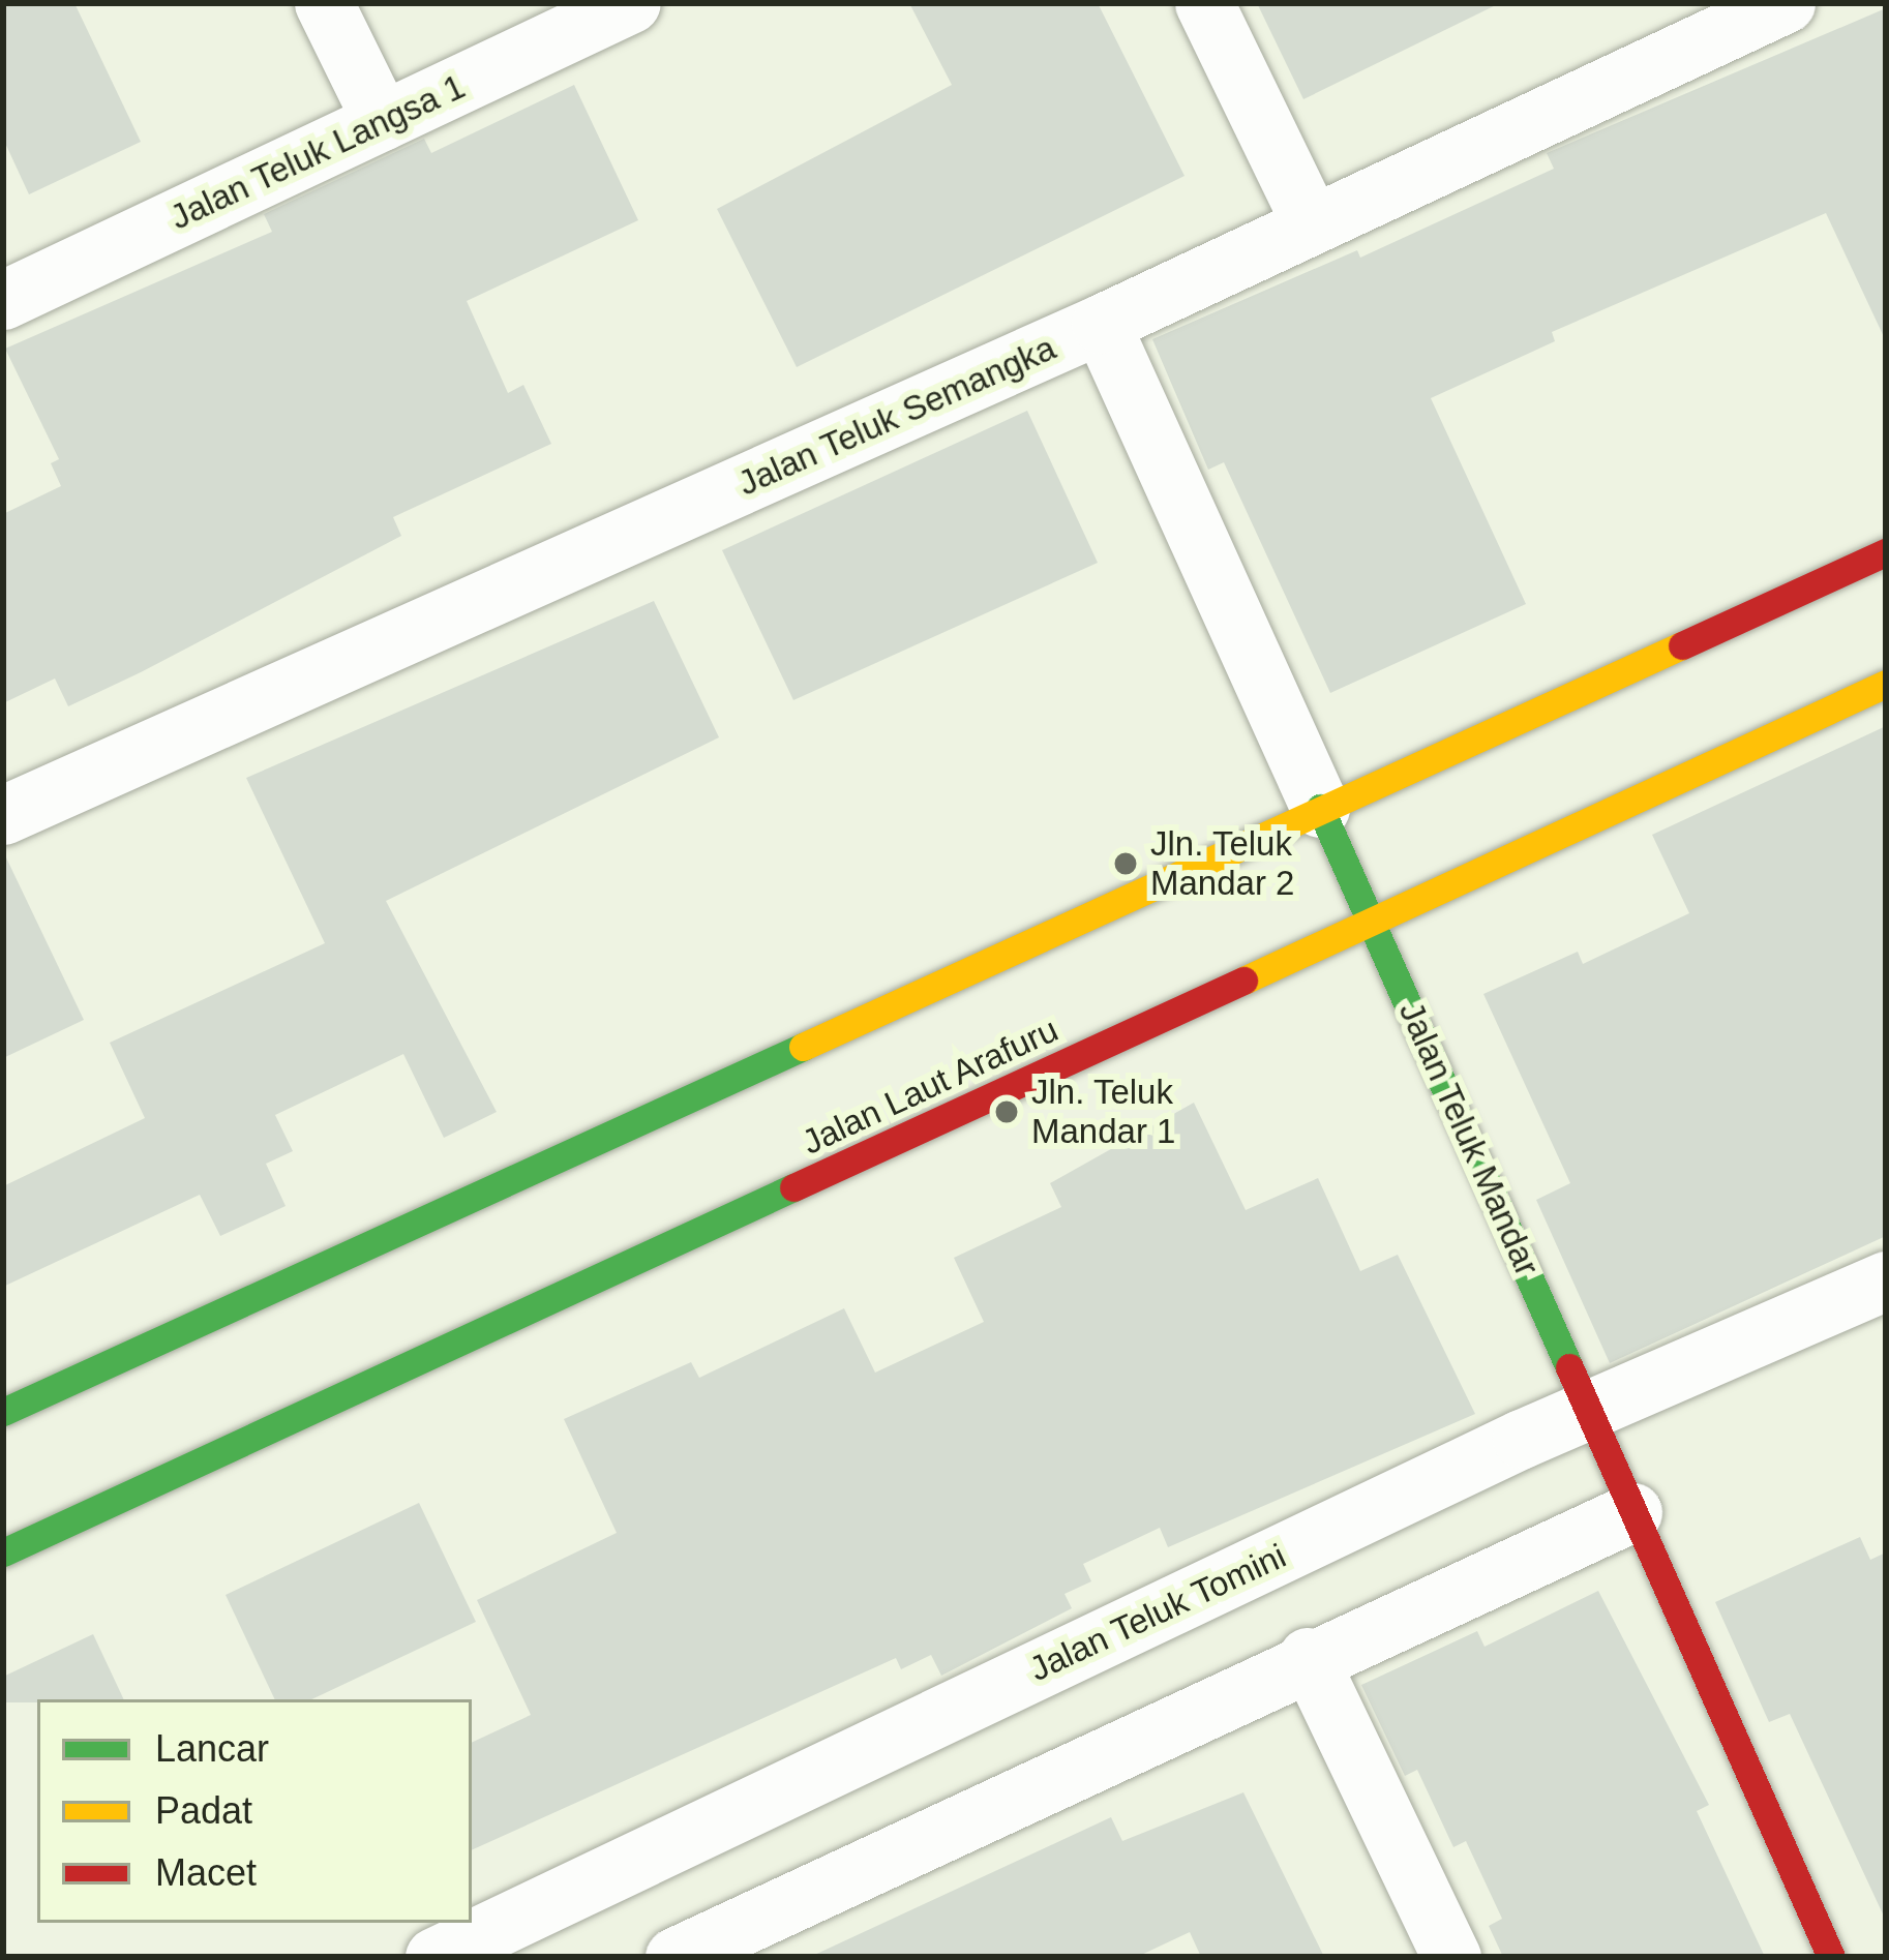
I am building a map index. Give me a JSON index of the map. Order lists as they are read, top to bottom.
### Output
{
  "streets": {
    "street": [
      "Jalan Teluk Langsa 1",
      "Jalan Teluk Semangka",
      "Jalan Laut Arafuru",
      "Jalan Teluk Mandar",
      "Jalan Teluk Tomini"
    ]
  },
  "crossings": [
    ["Jalan Teluk Semangka", "Jalan Teluk Mandar"],
    ["Jalan Laut Arafuru", "Jalan Teluk Mandar"],
    ["Jalan Teluk Mandar", "Jalan Teluk Tomini"]
  ],
  "places": ["Jln. Teluk Mandar 2", "Jln. Teluk Mandar 1"],
  "legend": ["Lancar", "Padat", "Macet"]
}
